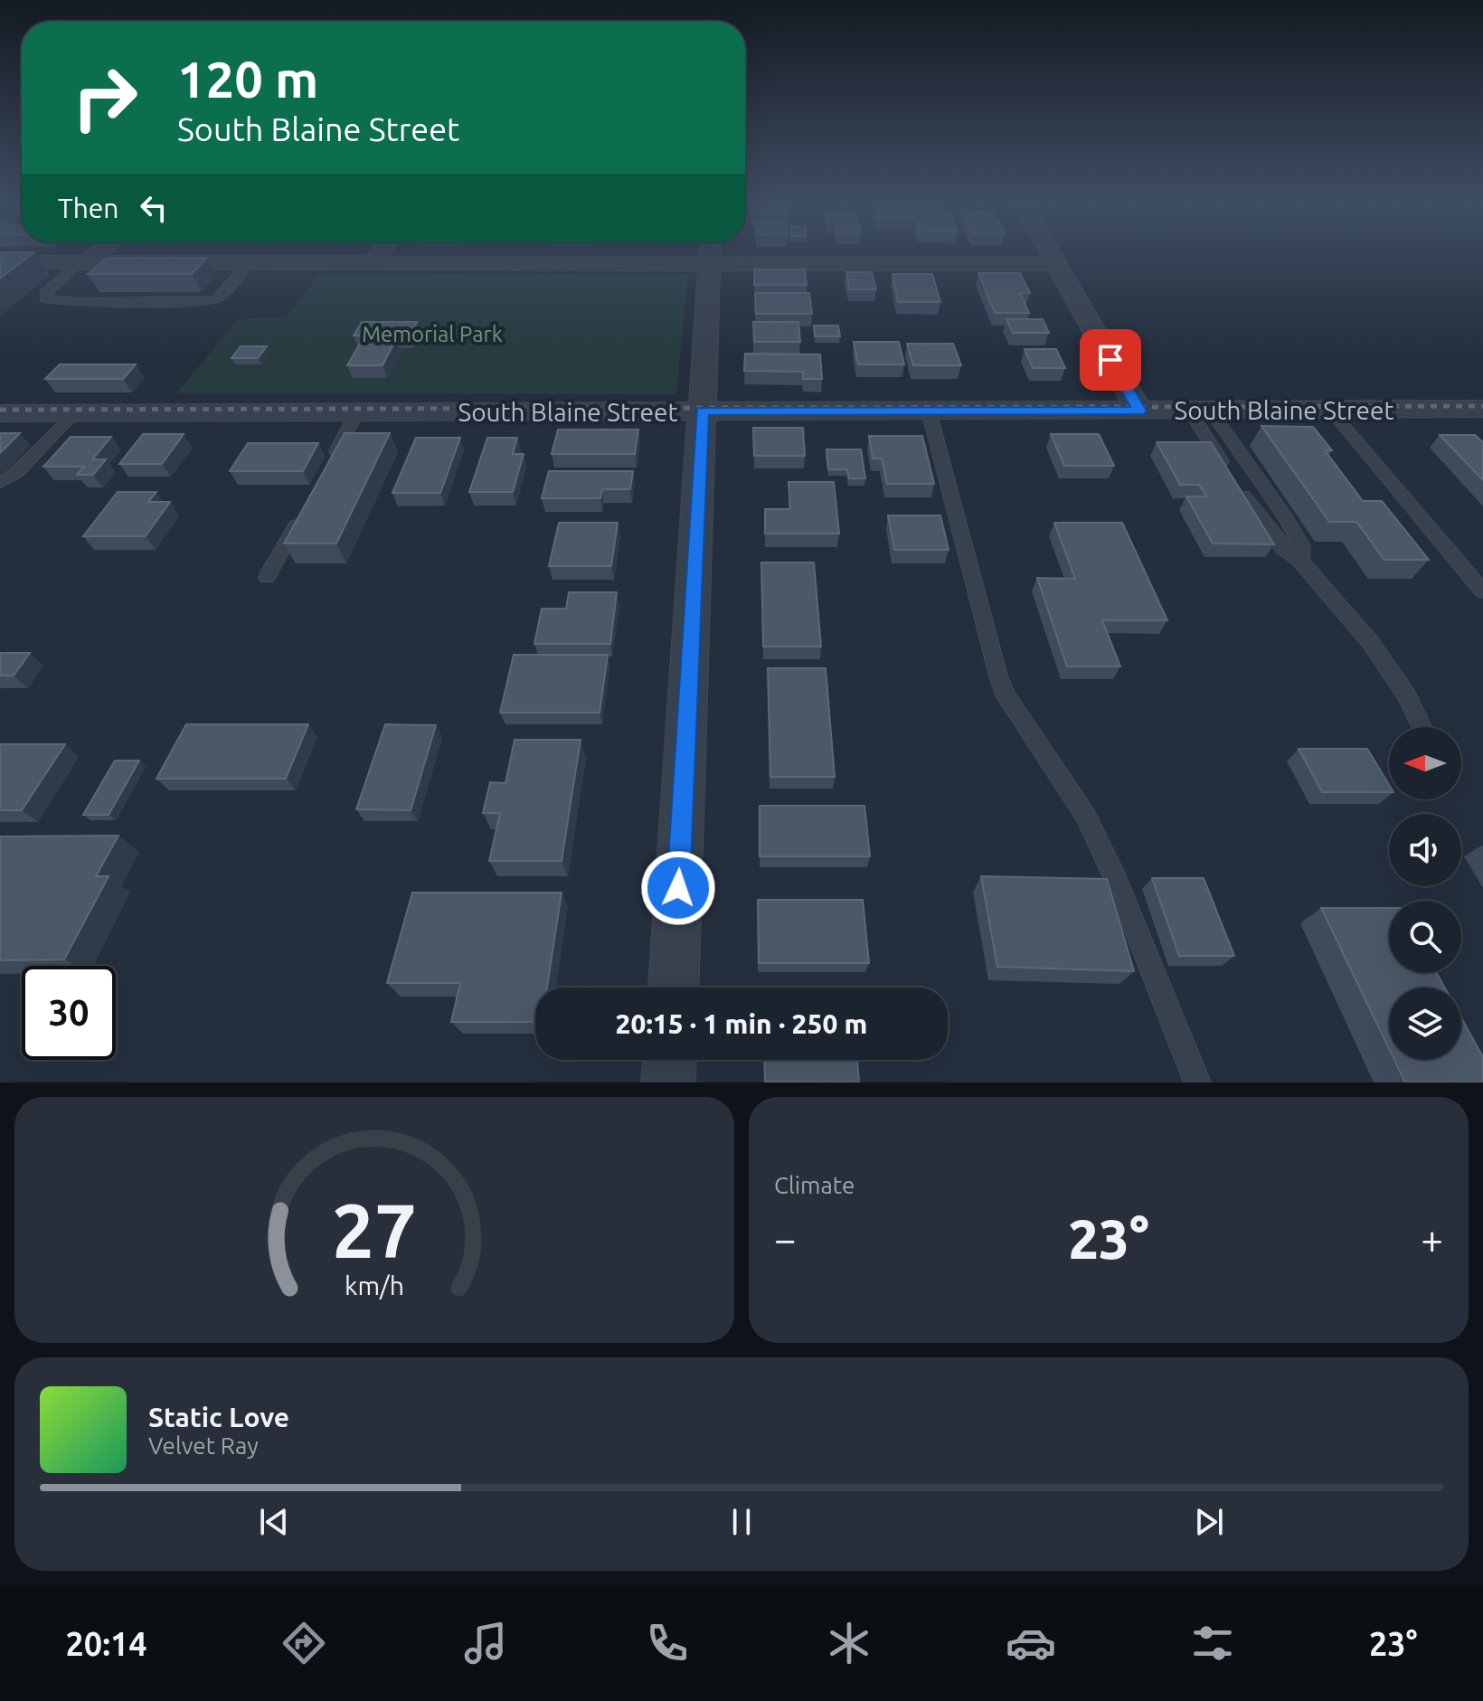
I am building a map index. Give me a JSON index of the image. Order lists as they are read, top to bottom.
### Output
{
  "streets": {
    "street": ["South Blaine Street"]
  },
  "parks": ["Memorial Park"],
  "north": "left",
  "page": {
    "turn": ["120 m", "South Blaine Street"],
    "then": "Then",
    "limit": "30",
    "trip": "20:15 · 1 min · 250 m",
    "tile": "Climate",
    "heat": ["−", "23°", "+"],
    "song": ["Static Love", "Velvet Ray"],
    "tabs": ["20:14", "23°"],
    "gauge": ["27", "km/h"]
  }
}
